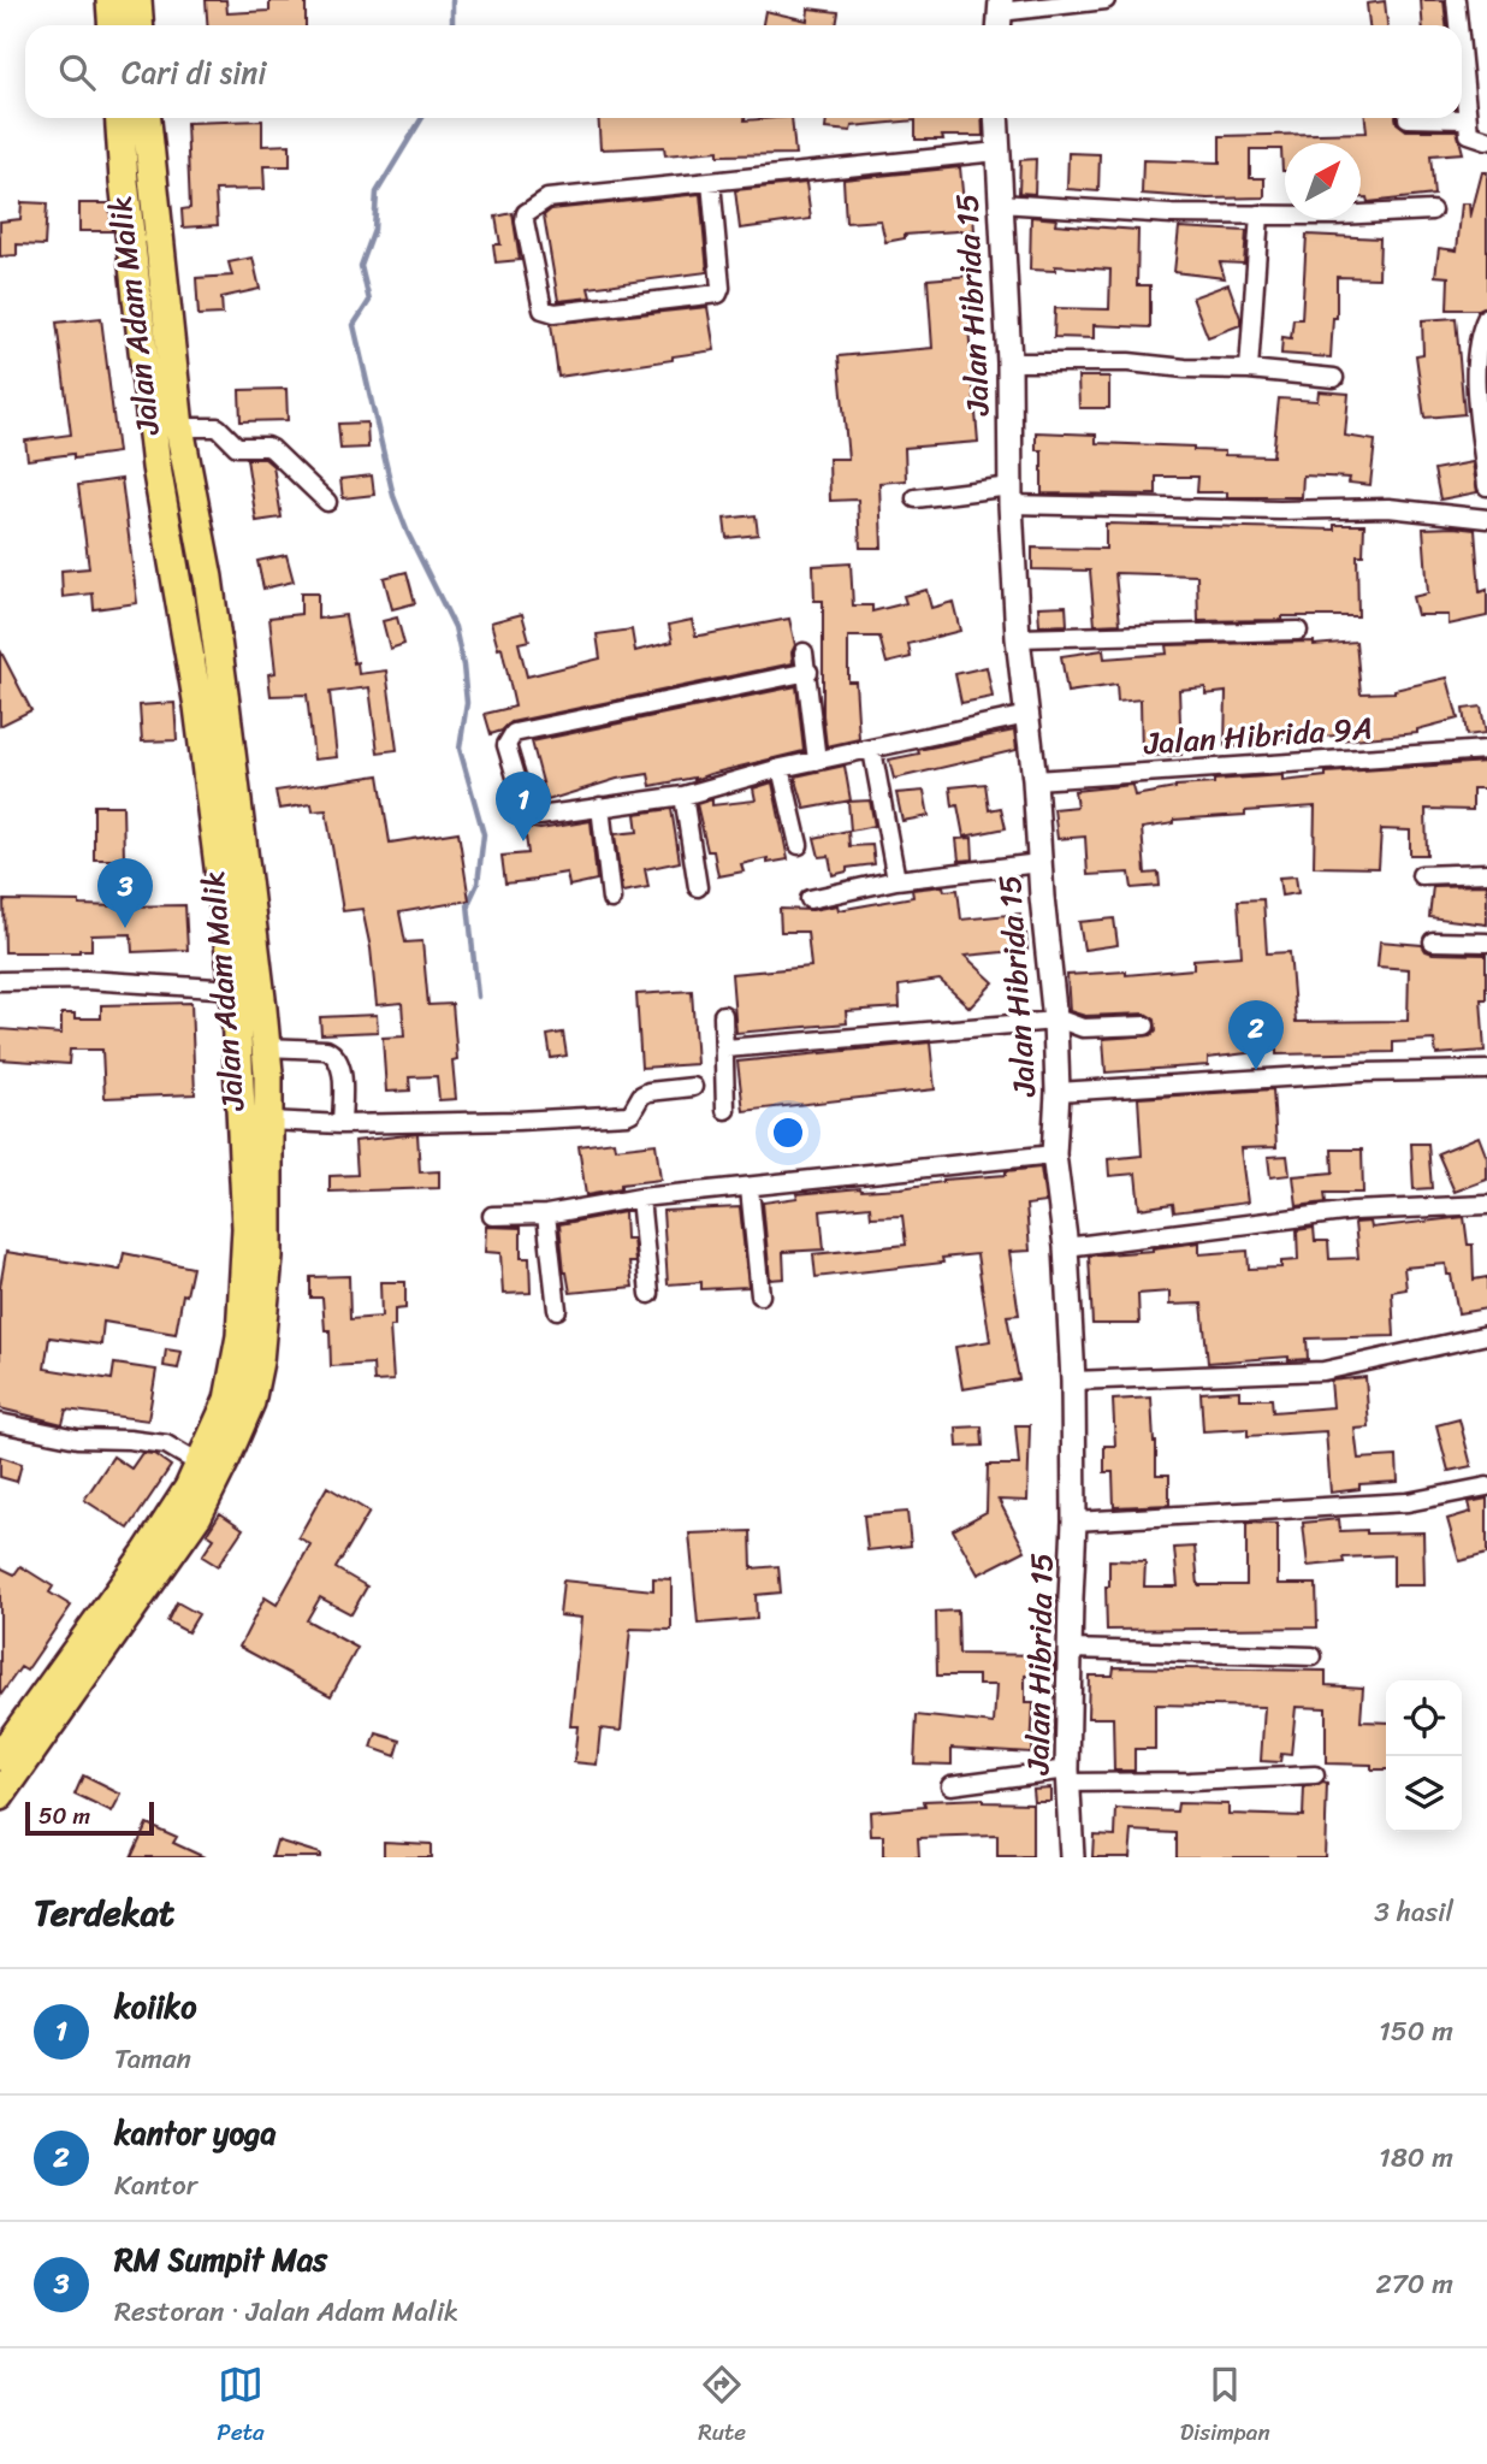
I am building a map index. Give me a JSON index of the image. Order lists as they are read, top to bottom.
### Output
{
  "streets": {
    "main road": ["Jalan Adam Malik"],
    "street": ["Jalan Hibrida 15", "Jalan Hibrida 9A"]
  },
  "crossings": [
    ["Jalan Hibrida 15", "Jalan Hibrida 9A"]
  ],
  "scale_bar": "50 m",
  "north": "top right",
  "page": {
    "search": "Cari di sini",
    "pins": ["1", "3", "2"],
    "scale": "50 m",
    "heading": ["Terdekat", "3 hasil"],
    "list": [
      {
        "mark": "1",
        "name": "koiiko",
        "note": "Taman",
        "value": "150 m"
      },
      {
        "mark": "2",
        "name": "kantor yoga",
        "note": "Kantor",
        "value": "180 m"
      },
      {
        "mark": "3",
        "name": "RM Sumpit Mas",
        "note": "Restoran · Jalan Adam Malik",
        "value": "270 m"
      }
    ],
    "nav": ["Peta", "Rute", "Disimpan"]
  }
}
